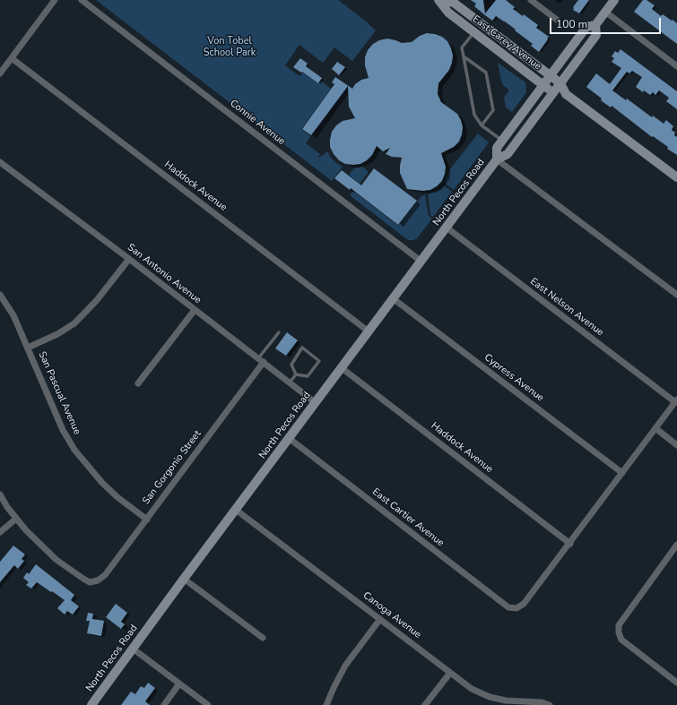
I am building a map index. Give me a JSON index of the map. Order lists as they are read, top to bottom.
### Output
{
  "streets": {
    "main road": ["East Carey Avenue", "North Pecos Road"],
    "street": [
      "Connie Avenue",
      "Haddock Avenue",
      "San Antonio Avenue",
      "East Nelson Avenue",
      "Cypress Avenue",
      "San Pascual Avenue",
      "San Gorgonio Street",
      "East Cartier Avenue",
      "Canoga Avenue"
    ]
  },
  "crossings": [
    ["East Carey Avenue", "North Pecos Road"],
    ["Connie Avenue", "North Pecos Road"],
    ["Haddock Avenue", "North Pecos Road"],
    ["Haddock Avenue", "East Cartier Avenue"],
    ["North Pecos Road", "San Antonio Avenue"],
    ["North Pecos Road", "East Nelson Avenue"],
    ["North Pecos Road", "Cypress Avenue"],
    ["North Pecos Road", "East Cartier Avenue"],
    ["North Pecos Road", "Canoga Avenue"],
    ["San Antonio Avenue", "San Gorgonio Street"],
    ["San Pascual Avenue", "San Gorgonio Street"]
  ],
  "parks": ["Von Tobel School Park"],
  "scale_bar": "100 m"
}
